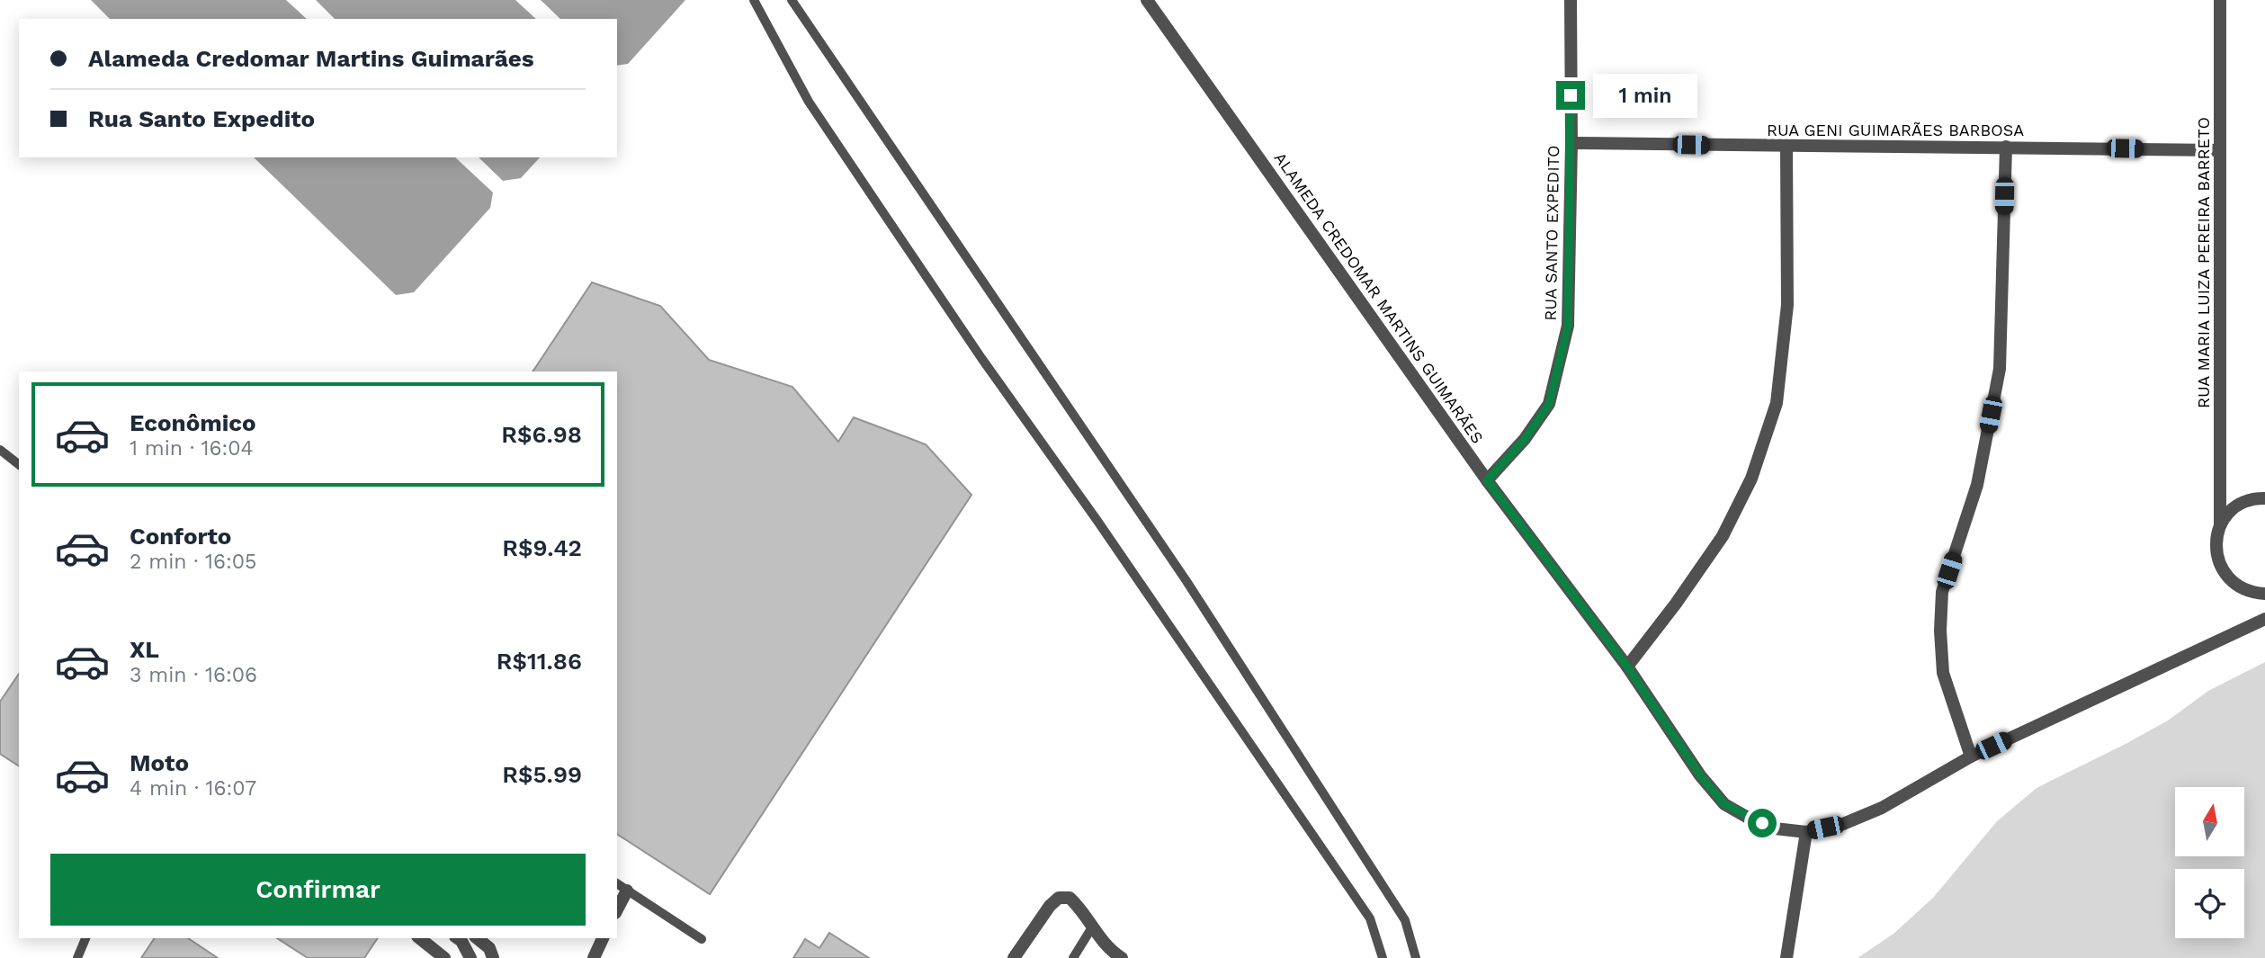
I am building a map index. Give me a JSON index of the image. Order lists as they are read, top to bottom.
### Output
{
  "streets": {
    "street": [
      "RUA GENI GUIMARÃES BARBOSA",
      "RUA SANTO EXPEDITO",
      "RUA MARIA LUIZA PEREIRA BARRETO",
      "ALAMEDA CREDOMAR MARTINS GUIMARÃES"
    ]
  },
  "crossings": [
    ["RUA GENI GUIMARÃES BARBOSA", "RUA SANTO EXPEDITO"],
    ["RUA GENI GUIMARÃES BARBOSA", "RUA MARIA LUIZA PEREIRA BARRETO"],
    ["RUA SANTO EXPEDITO", "ALAMEDA CREDOMAR MARTINS GUIMARÃES"]
  ],
  "north": "top",
  "page": {
    "banner": ["Alameda Credomar Martins Guimarães", "Rua Santo Expedito"],
    "bubble": "1 min",
    "list": [
      {
        "name": "Econômico",
        "note": "1 min · 16:04",
        "value": "R$6.98"
      },
      {
        "name": "Conforto",
        "note": "2 min · 16:05",
        "value": "R$9.42"
      },
      {
        "name": "XL",
        "note": "3 min · 16:06",
        "value": "R$11.86"
      },
      {
        "name": "Moto",
        "note": "4 min · 16:07",
        "value": "R$5.99"
      }
    ],
    "buttons": "Confirmar"
  }
}
